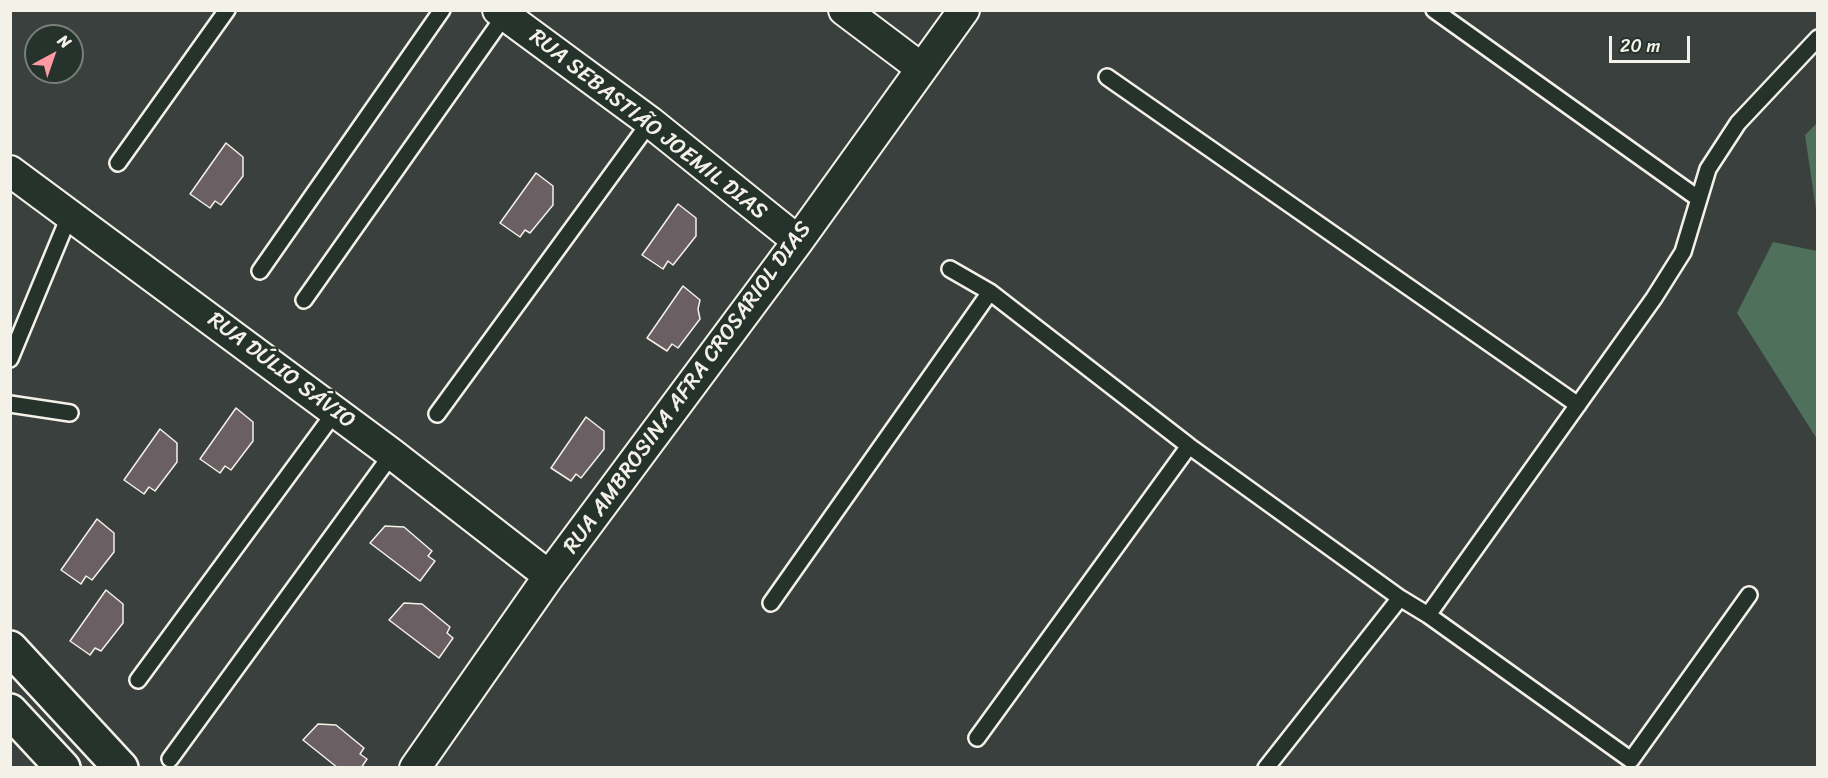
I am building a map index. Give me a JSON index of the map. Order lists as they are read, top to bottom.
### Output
{
  "streets": {
    "street": ["RUA SEBASTIÃO JOEMIL DIAS", "RUA DÚLIO SÁVIO", "RUA AMBROSINA AFRA CROSARIOL DIAS"]
  },
  "crossings": [
    ["RUA SEBASTIÃO JOEMIL DIAS", "RUA AMBROSINA AFRA CROSARIOL DIAS"],
    ["RUA DÚLIO SÁVIO", "RUA AMBROSINA AFRA CROSARIOL DIAS"]
  ],
  "scale_bar": "20 m",
  "north": "top right"
}
